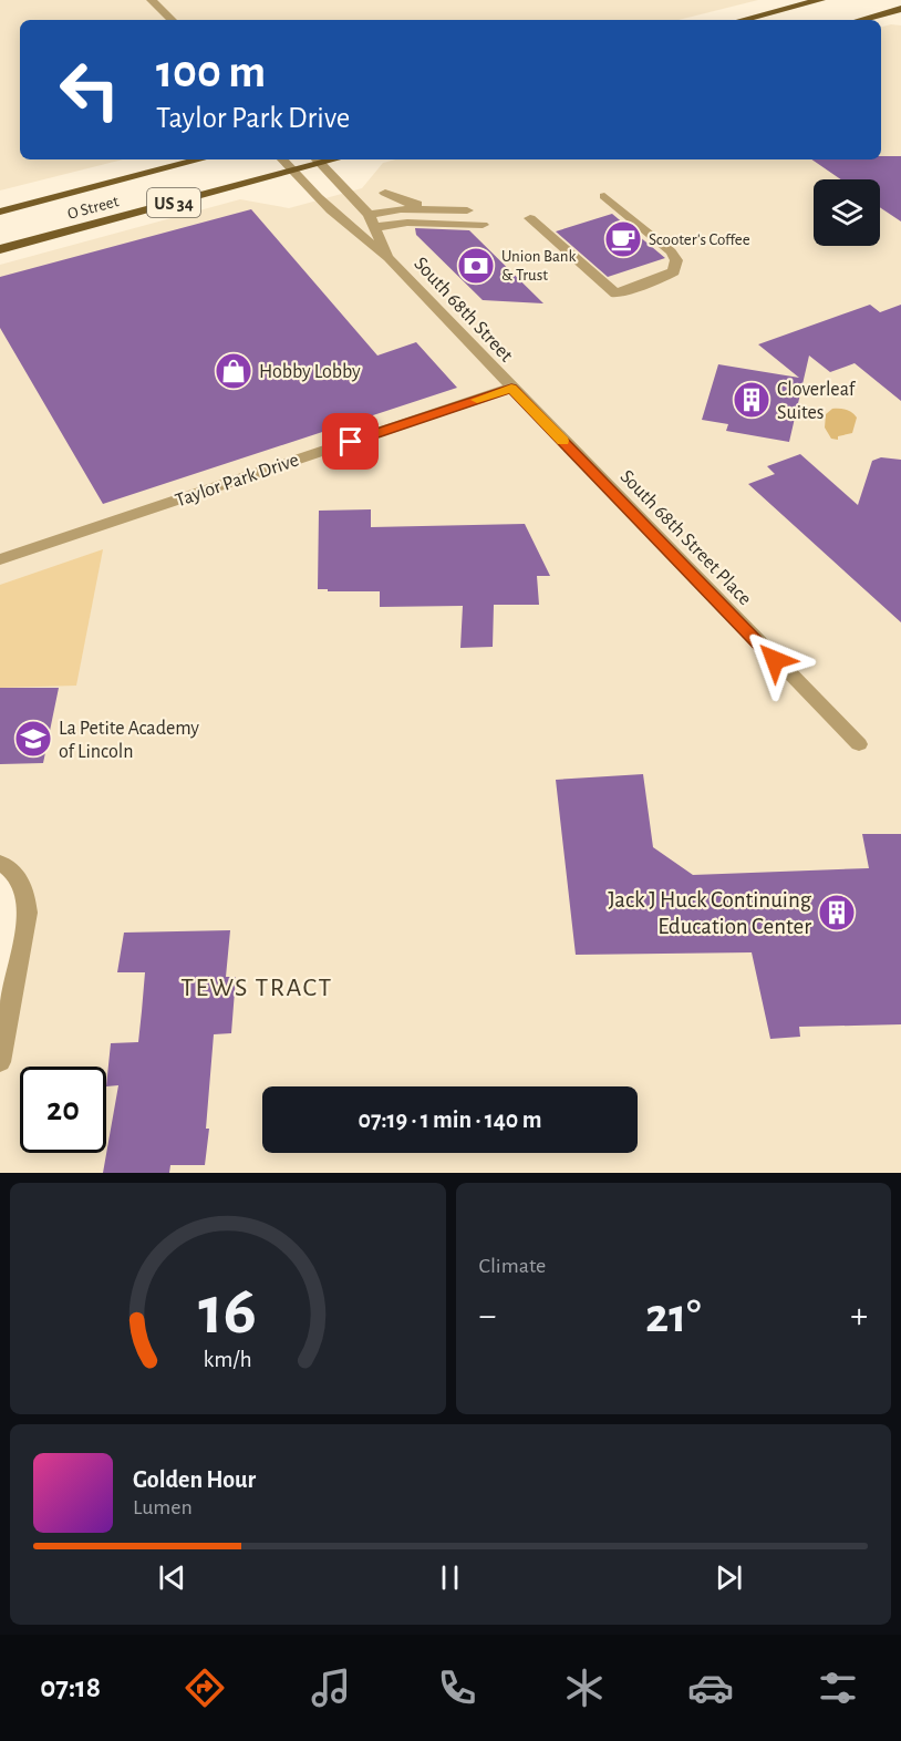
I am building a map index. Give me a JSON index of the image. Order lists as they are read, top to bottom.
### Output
{
  "streets": {
    "main road": ["US 34", "O Street"],
    "street": ["South 68th Street", "Taylor Park Drive", "South 68th Street Place"]
  },
  "crossings": [
    ["O Street", "South 68th Street"],
    ["South 68th Street", "Taylor Park Drive"],
    ["South 68th Street", "South 68th Street Place"],
    ["Taylor Park Drive", "South 68th Street Place"]
  ],
  "districts": ["TEWS TRACT"],
  "places": {
    "cafe": ["Scooter's Coffee"],
    "bank": ["Union Bank & Trust"],
    "shop": ["Hobby Lobby"],
    "building": ["Cloverleaf Suites", "Jack J Huck Continuing Education Center"],
    "school or university": ["La Petite Academy of Lincoln"]
  },
  "page": {
    "turn": ["100 m", "Taylor Park Drive"],
    "limit": "20",
    "trip": "07:19 · 1 min · 140 m",
    "tile": "Climate",
    "heat": ["−", "21°", "+"],
    "song": ["Golden Hour", "Lumen"],
    "tabs": "07:18",
    "gauge": ["16", "km/h"]
  }
}
